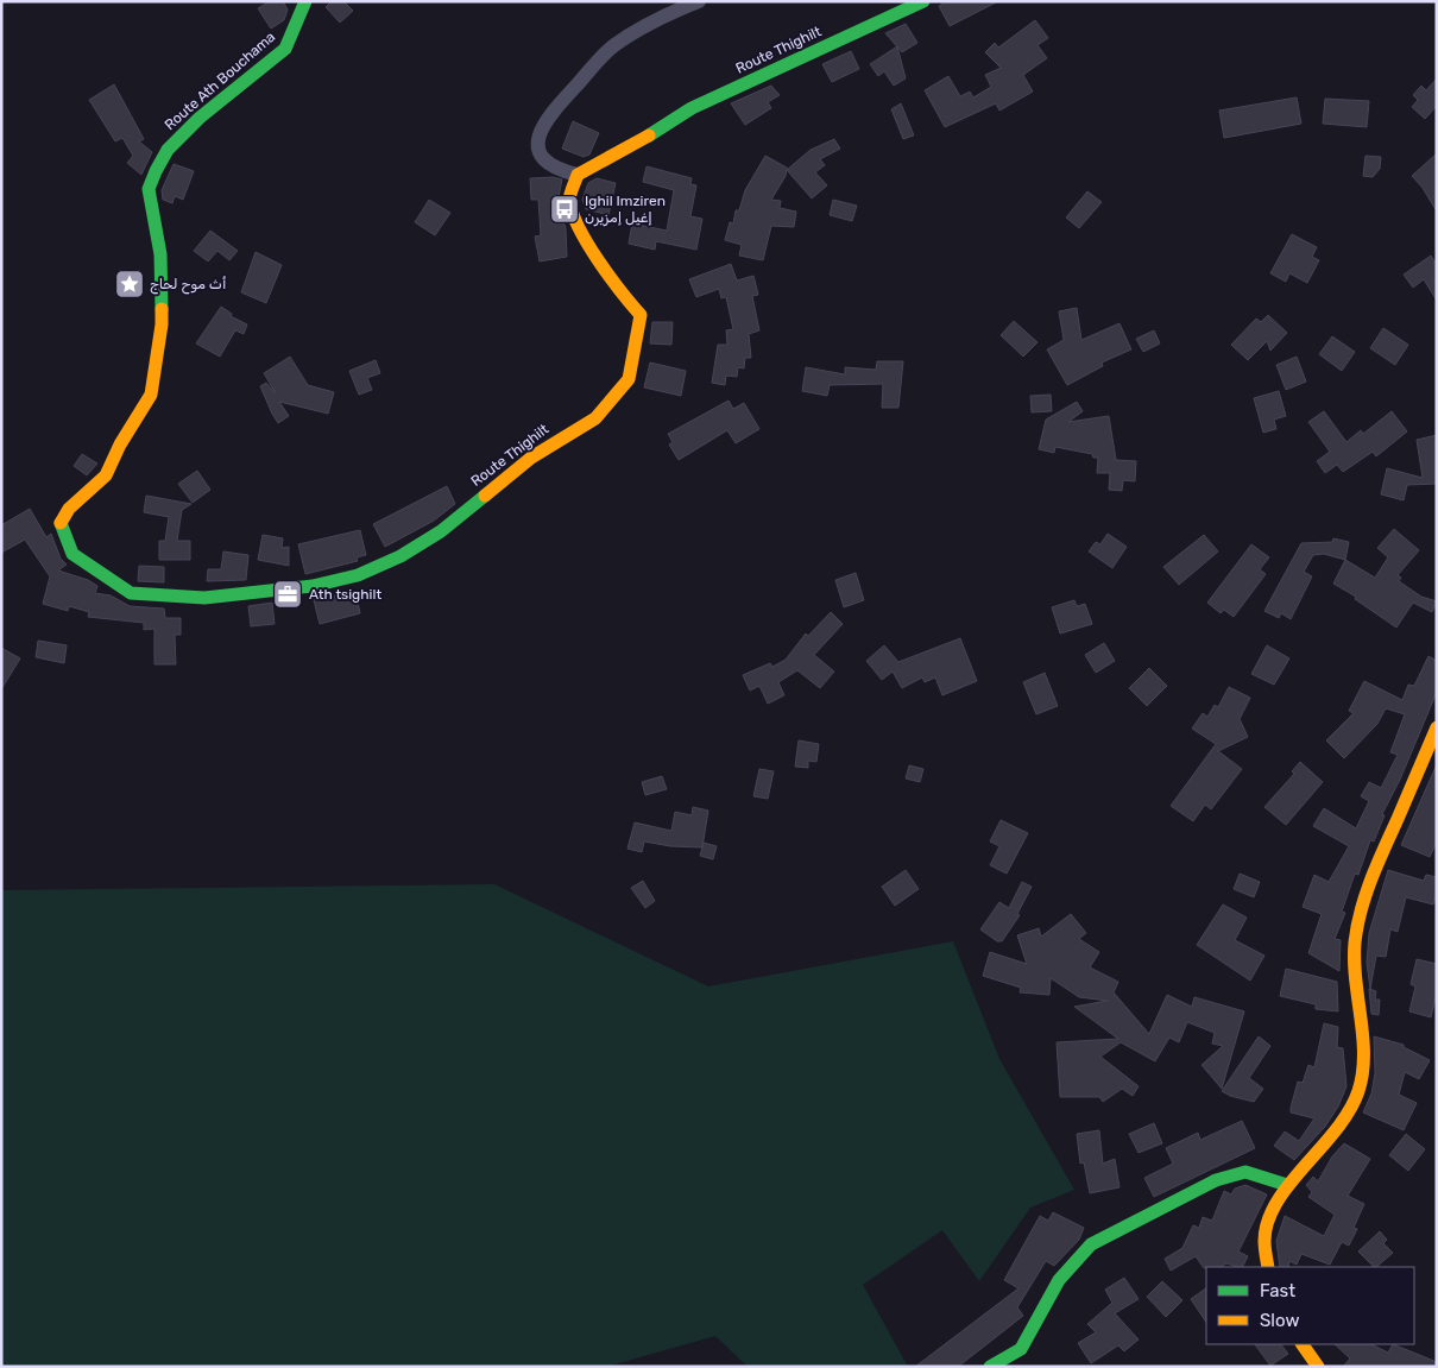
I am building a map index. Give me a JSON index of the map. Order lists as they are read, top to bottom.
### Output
{
  "streets": {
    "street": ["Route Thighilt", "Route Ath Bouchama"]
  },
  "crossings": [
    ["Route Thighilt", "Route Ath Bouchama"]
  ],
  "places": {
    "bus stop": ["Ighil Imziren إغيل إمزيرن"],
    "place": ["أث موح لحاج"],
    "office": ["Ath tsighilt"]
  },
  "legend": ["Fast", "Slow"]
}
